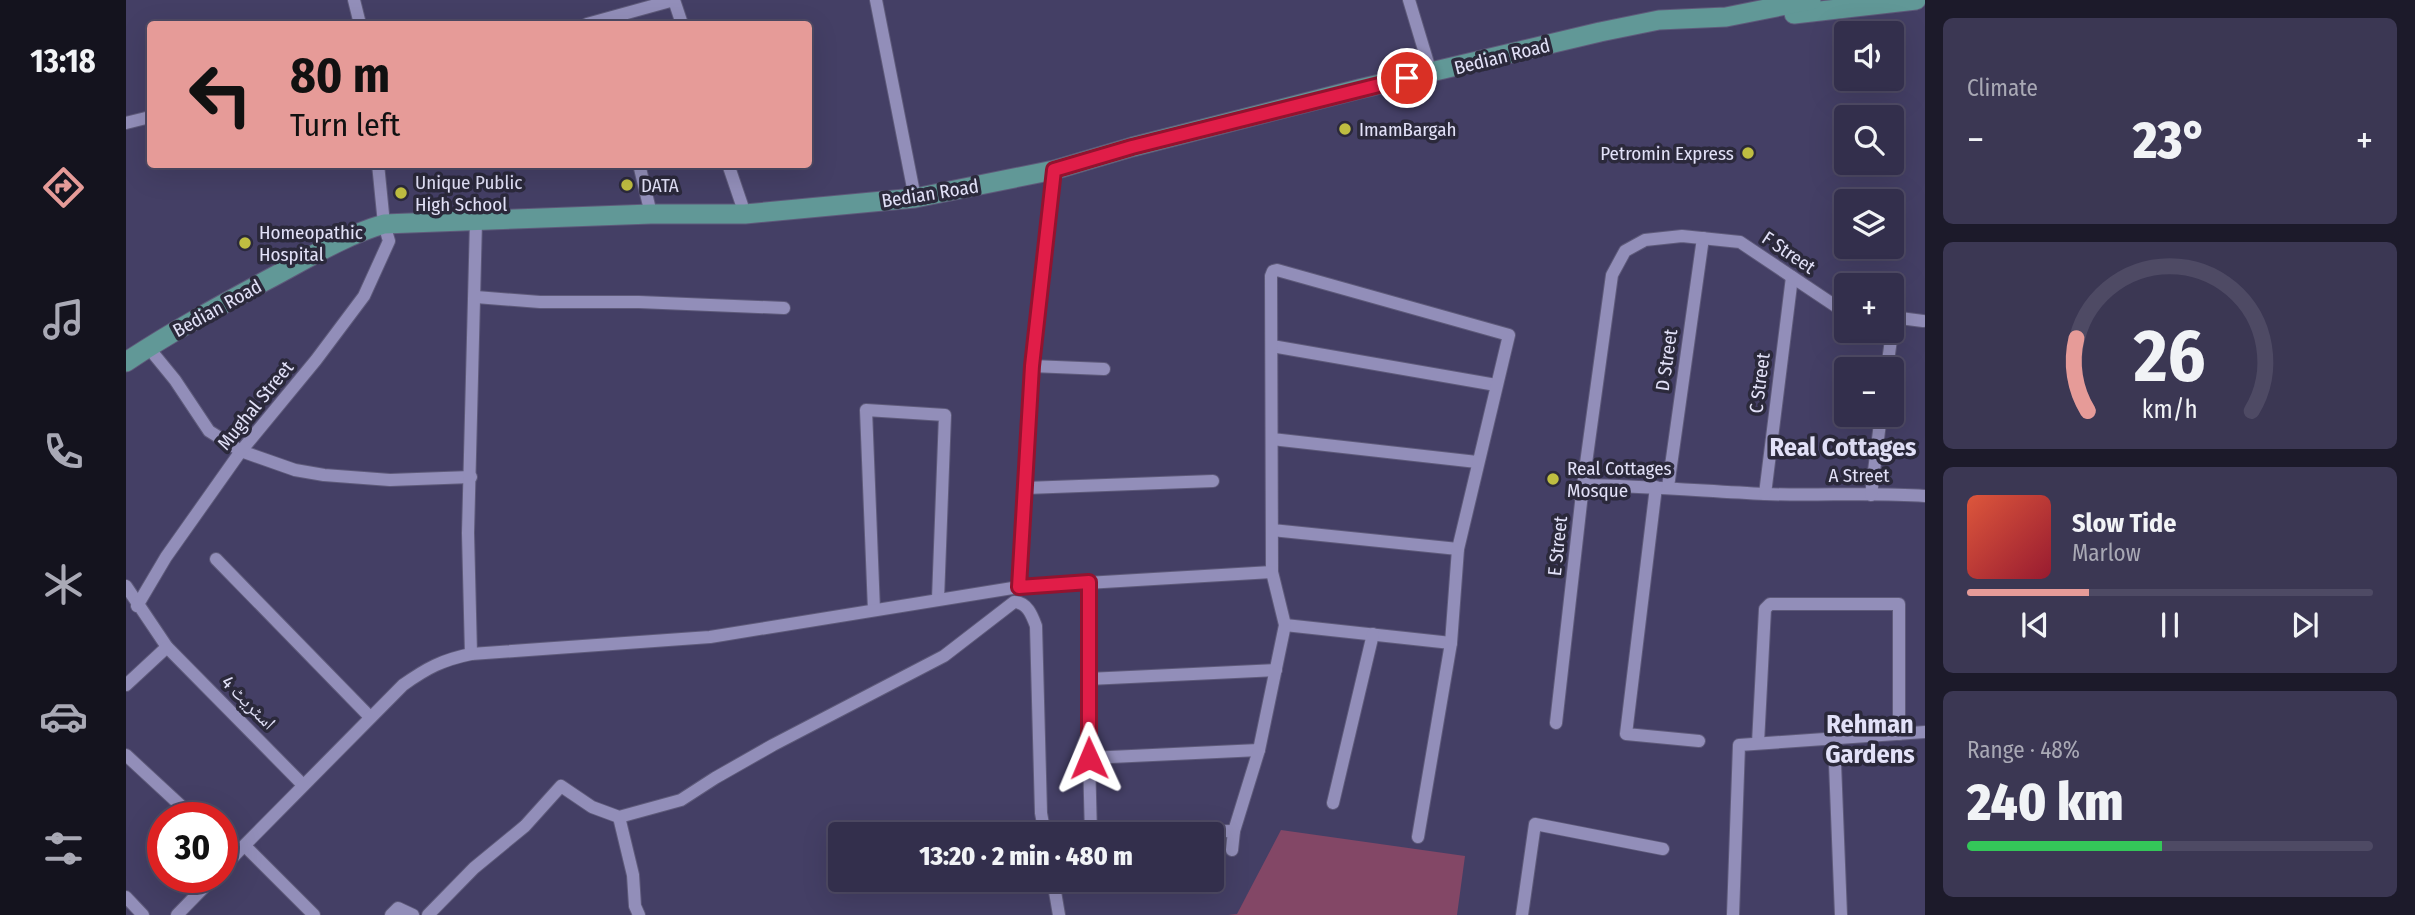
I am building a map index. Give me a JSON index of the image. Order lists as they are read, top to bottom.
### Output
{
  "streets": {
    "main road": ["Bedian Road"],
    "street": [
      "F Street",
      "D Street",
      "C Street",
      "Mughal Street",
      "A Street",
      "E Street",
      "اسٹریٹ 4"
    ]
  },
  "crossings": [
    ["Bedian Road", "Mughal Street"],
    ["F Street", "D Street"],
    ["F Street", "C Street"],
    ["F Street", "E Street"],
    ["D Street", "A Street"],
    ["C Street", "A Street"],
    ["Mughal Street", "اسٹریٹ 4"],
    ["A Street", "E Street"]
  ],
  "districts": ["Real Cottages", "Rehman Gardens"],
  "places": [
    "ImamBargah",
    "Petromin Express",
    "DATA",
    "Unique Public High School",
    "Homeopathic Hospital",
    "Real Cottages Mosque"
  ],
  "page": {
    "tabs": "13:18",
    "tile": [
      "Climate",
      ["Range · 48%", "240 km"]
    ],
    "map_buttons": ["+", "−"],
    "turn": ["80 m", "Turn left"],
    "heat": ["−", "23°", "+"],
    "song": ["Slow Tide", "Marlow"],
    "limit": "30",
    "trip": "13:20 · 2 min · 480 m",
    "gauge": ["26", "km/h"]
  }
}
